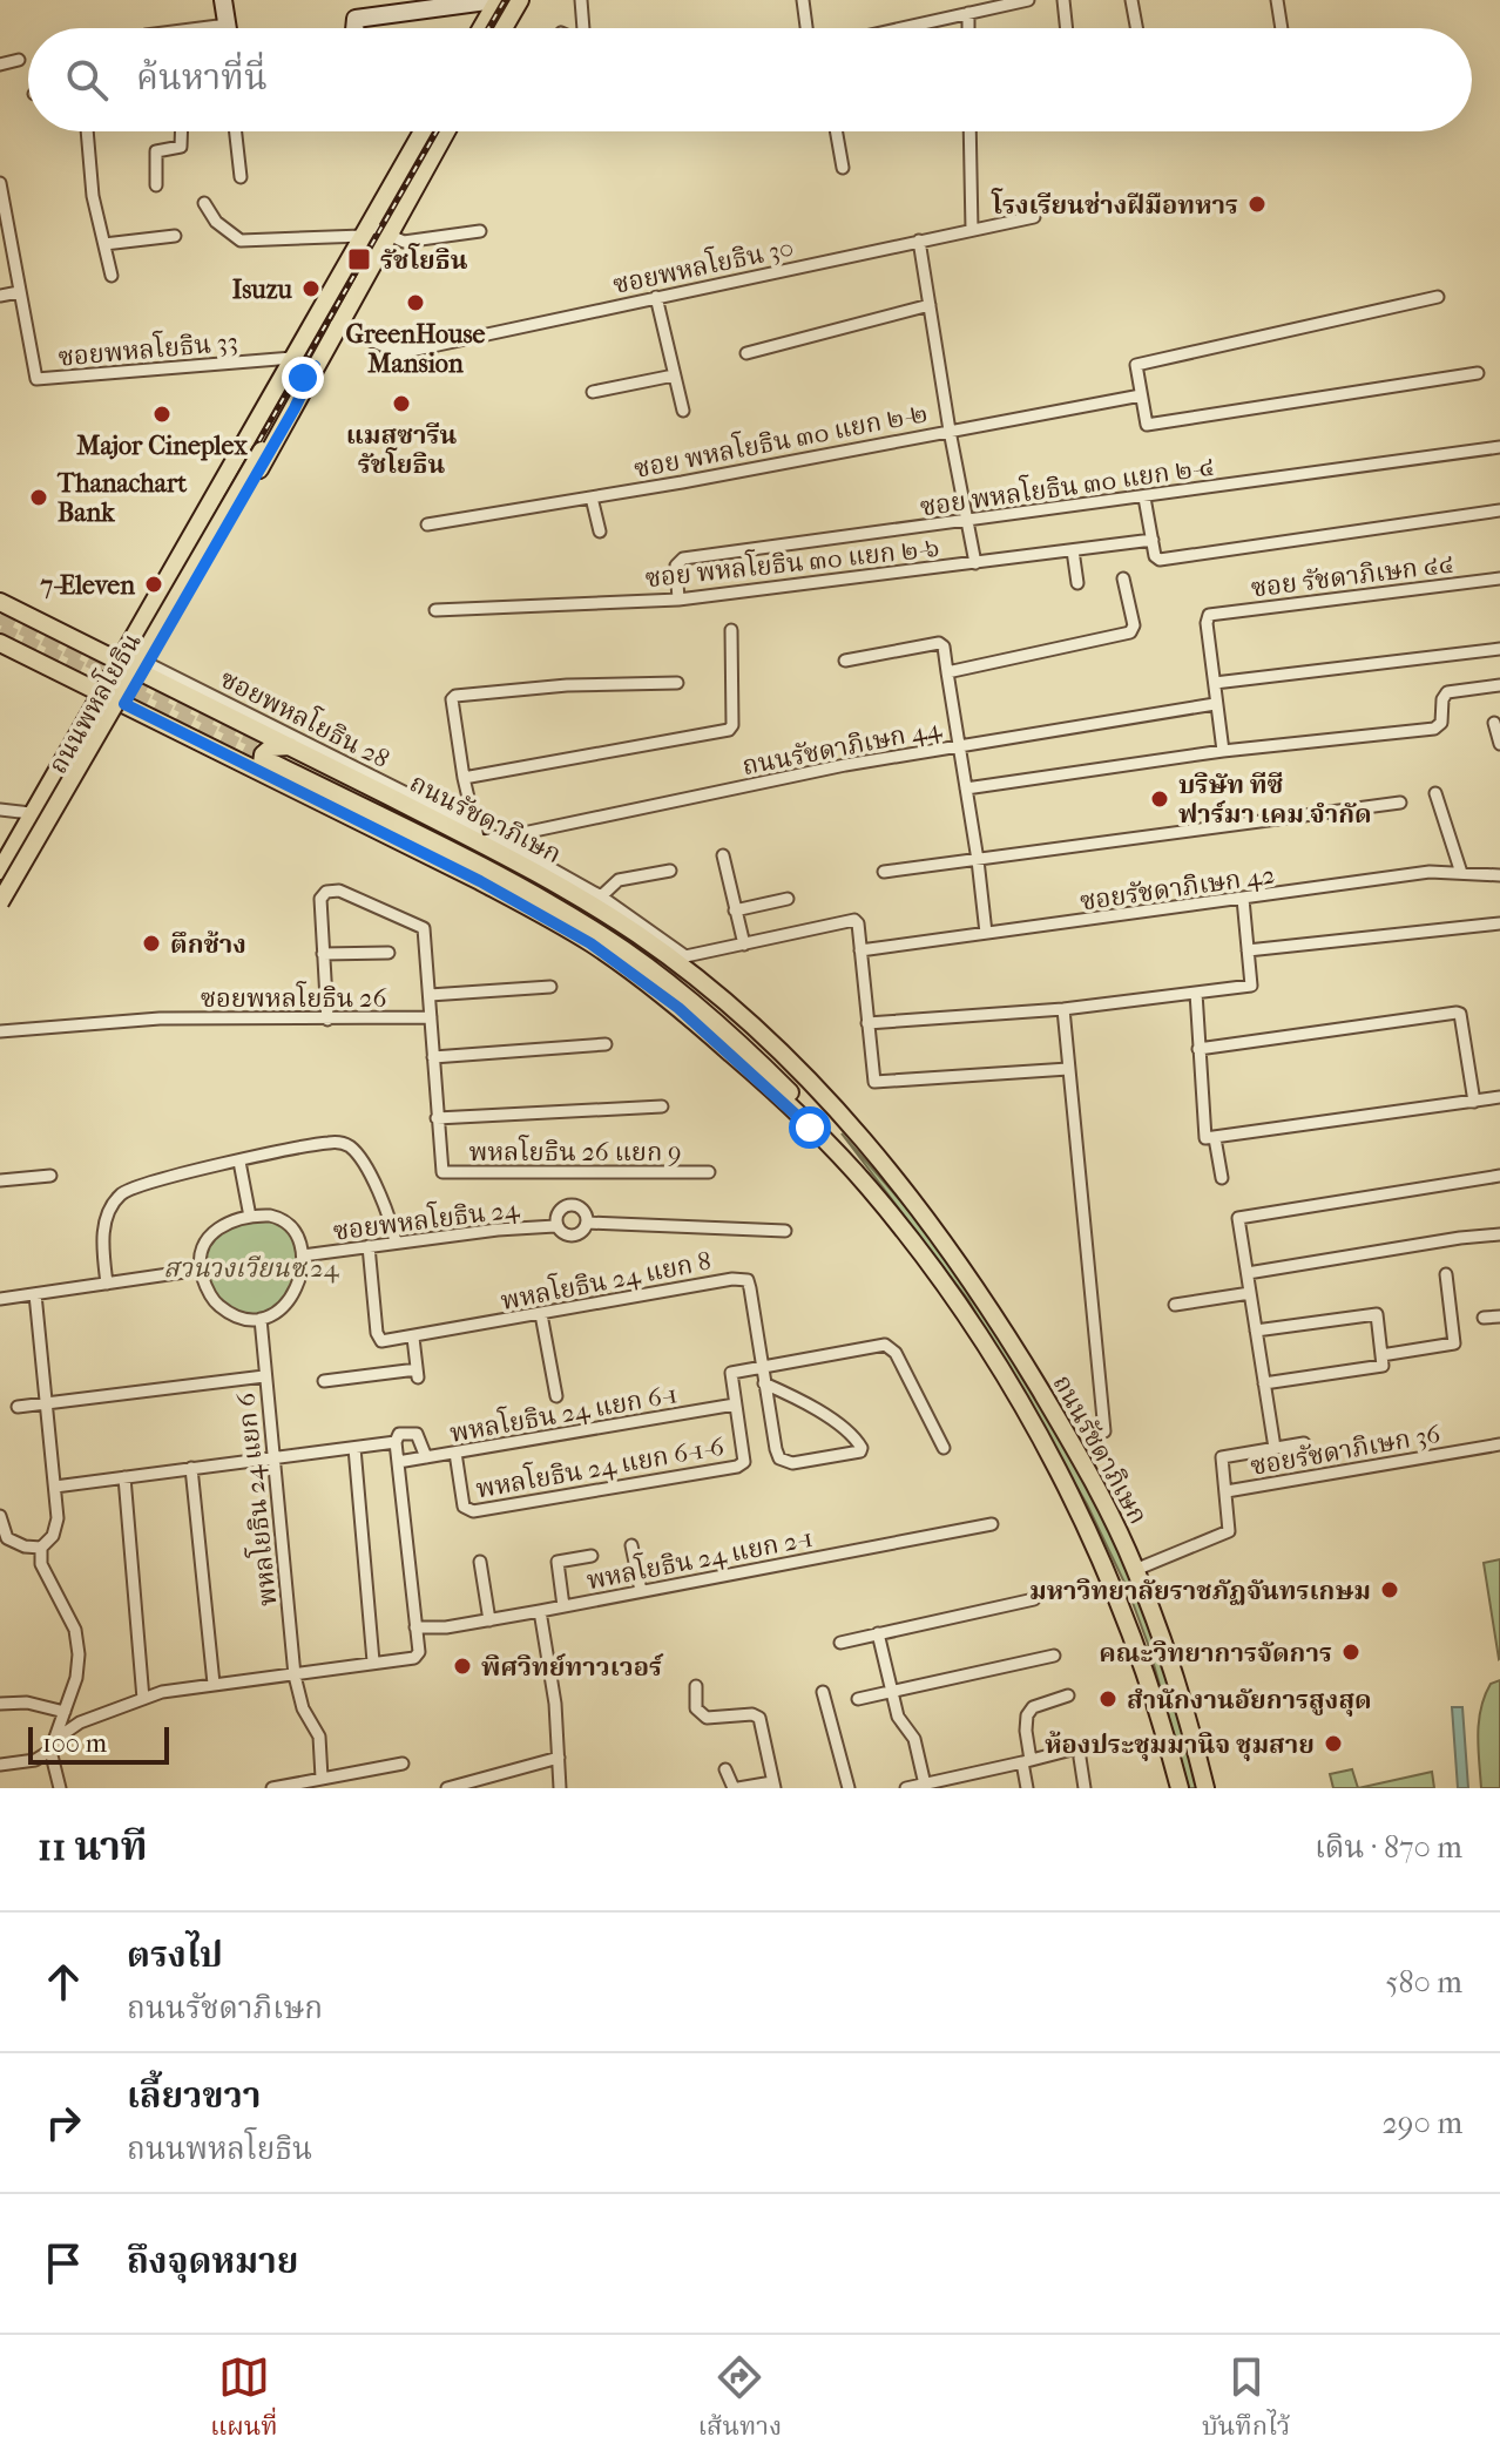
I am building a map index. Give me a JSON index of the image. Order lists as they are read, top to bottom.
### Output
{
  "streets": {
    "main road": ["ถนนพหลโยธิน", "ถนนรัชดาภิเษก"],
    "street": [
      "ซอยพหลโยธิน 30",
      "ซอยพหลโยธิน 33",
      "ซอย พหลโยธิน ๓๐ แยก ๒-๒",
      "ซอย พหลโยธิน ๓๐ แยก ๒-๔",
      "ซอย พหลโยธิน ๓๐ แยก ๒-๖",
      "ซอย รัชดาภิเษก ๔๔",
      "ซอยพหลโยธิน 28",
      "ถนนรัชดาภิเษก 44",
      "ซอยรัชดาภิเษก 42",
      "ซอยพหลโยธิน 26",
      "พหลโยธิน 26 แยก 9",
      "ซอยพหลโยธิน 24",
      "พหลโยธิน 24 แยก 8",
      "พหลโยธิน 24 แยก 6-1",
      "ซอยรัชดาภิเษก 36",
      "พหลโยธิน 24 แยก 6-1-6",
      "พหลโยธิน 24 แยก 6",
      "พหลโยธิน 24 แยก 2-1"
    ]
  },
  "crossings": [
    ["ซอยพหลโยธิน 30", "ถนนพหลโยธิน"],
    ["ซอยพหลโยธิน 33", "ถนนพหลโยธิน"],
    ["ซอย พหลโยธิน ๓๐ แยก ๒-๔", "ซอย พหลโยธิน ๓๐ แยก ๒-๖"],
    ["ถนนพหลโยธิน", "ซอยพหลโยธิน 28"],
    ["ถนนพหลโยธิน", "ถนนรัชดาภิเษก"],
    ["ซอยพหลโยธิน 28", "ถนนรัชดาภิเษก 44"],
    ["ซอยพหลโยธิน 28", "ถนนรัชดาภิเษก"],
    ["ถนนรัชดาภิเษก 44", "ถนนรัชดาภิเษก"],
    ["ถนนรัชดาภิเษก", "ซอยรัชดาภิเษก 36"],
    ["ซอยพหลโยธิน 24", "พหลโยธิน 24 แยก 8"],
    ["ซอยพหลโยธิน 24", "พหลโยธิน 24 แยก 6"],
    ["พหลโยธิน 24 แยก 6-1", "พหลโยธิน 24 แยก 6-1-6"]
  ],
  "parks": ["สวนวงเวียนซ.24"],
  "places": {
    "other": [
      "โรงเรียนช่างฝีมือทหาร",
      "Isuzu",
      "GreenHouse Mansion",
      "แมสซารีน รัชโยธิน",
      "Major Cineplex",
      "Thanachart Bank",
      "7-Eleven",
      "บริษัท ทีซี ฟาร์มา เคม จำกัด",
      "ตึกช้าง",
      "มหาวิทยาลัยราชภัฏจันทรเกษม",
      "คณะวิทยาการจัดการ",
      "พิศวิทย์ทาวเวอร์",
      "สำนักงานอัยการสูงสุด",
      "ห้องประชุมมานิจ ชุมสาย"
    ],
    "transit": ["รัชโยธิน"]
  },
  "scale_bar": "100 m",
  "page": {
    "search": "ค้นหาที่นี่",
    "scale": "100 m",
    "heading": ["11 นาที", "เดิน · 870 m"],
    "list": [
      ["ตรงไป", "ถนนรัชดาภิเษก", "580 m"],
      ["เลี้ยวขวา", "ถนนพหลโยธิน", "290 m"],
      "ถึงจุดหมาย"
    ],
    "nav": ["แผนที่", "เส้นทาง", "บันทึกไว้"]
  }
}
